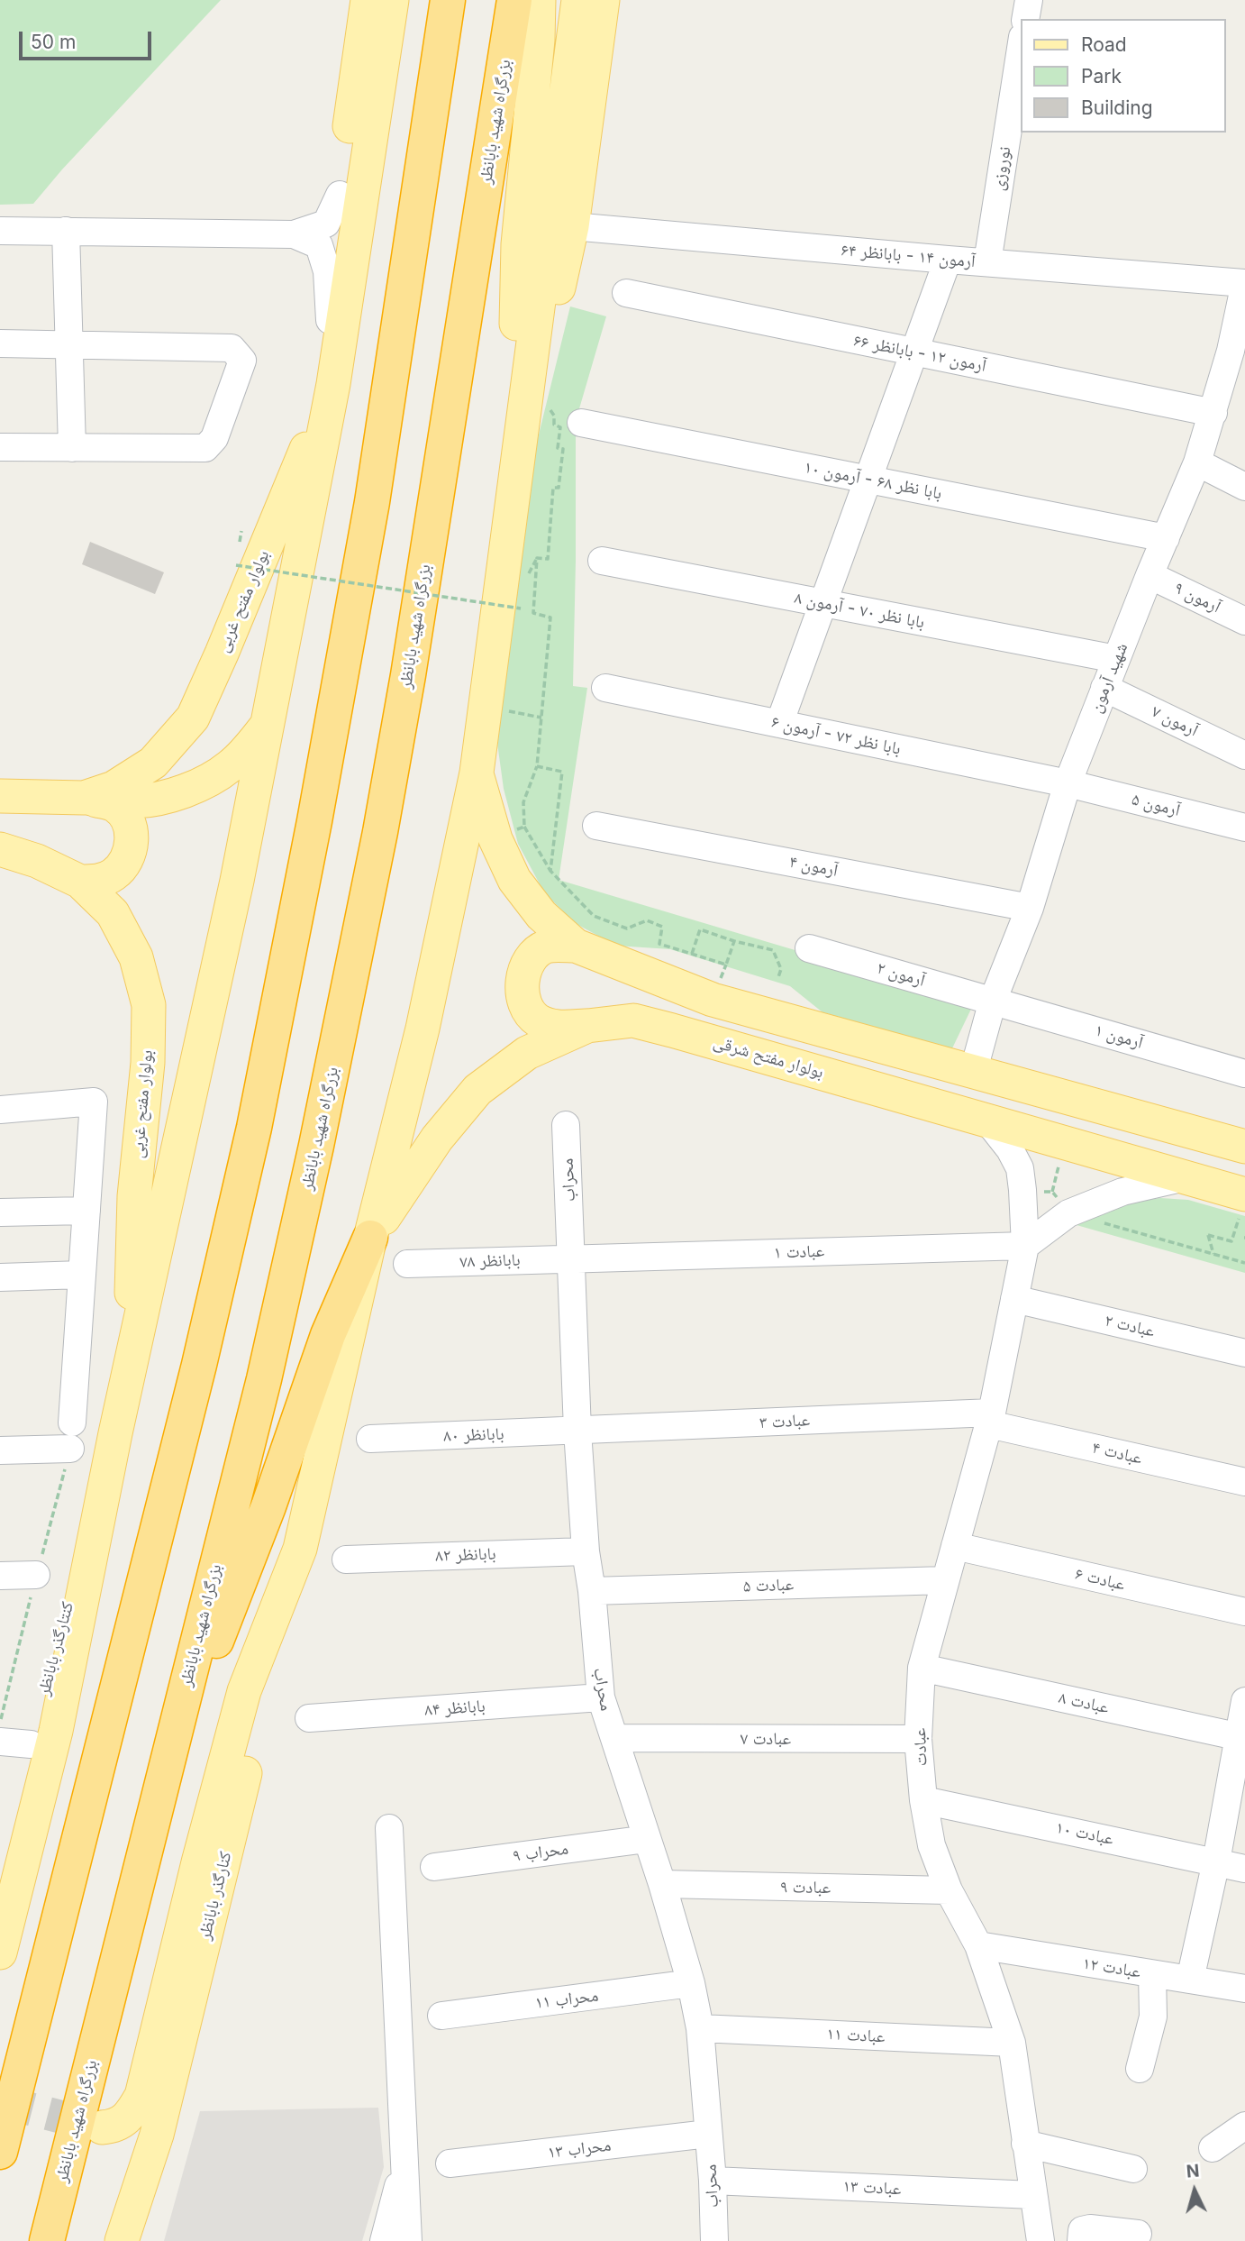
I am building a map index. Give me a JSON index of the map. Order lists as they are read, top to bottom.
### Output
{
  "streets": {
    "highway": ["بزرگراه شهید بابانظر"],
    "main road": [
      "بولوار مفتح غربی",
      "بولوار مفتح شرقی",
      "کنتارگذر بابانظر",
      "کنارگذر بابانظر"
    ],
    "street": [
      "نوروزی",
      "آرمون ۱۴ - بابانظر ۶۴",
      "آرمون ۱۲ - بابانظر ۶۶",
      "بابا نظر ۶۸ - آرمون ۱۰",
      "آرمون ۹",
      "بابا نظر ۷۰ - آرمون ۸",
      "شهید آرمون",
      "آرمون ۷",
      "بابا نظر ۷۲ - آرمون ۶",
      "آرمون ۵",
      "آرمون ۴",
      "آرمون ۲",
      "آرمون ۱",
      "محراب",
      "عبادت ۱",
      "بابانظر ۷۸",
      "عبادت ۲",
      "عبادت ۳",
      "بابانظر ۸۰",
      "عبادت ۴",
      "بابانظر ۸۲",
      "عبادت ۶",
      "عبادت ۵",
      "عبادت ۸",
      "بابانظر ۸۴",
      "عبادت ۷",
      "عبادت",
      "عبادت ۱۰",
      "محراب ۹",
      "عبادت ۹",
      "عبادت ۱۲",
      "محراب ۱۱",
      "عبادت ۱۱",
      "محراب ۱۳",
      "عبادت ۱۳"
    ]
  },
  "crossings": [
    ["نوروزی", "آرمون ۱۴ - بابانظر ۶۴"],
    ["آرمون ۱۴ - بابانظر ۶۴", "شهید آرمون"],
    ["آرمون ۱۲ - بابانظر ۶۶", "شهید آرمون"],
    ["بابا نظر ۶۸ - آرمون ۱۰", "شهید آرمون"],
    ["آرمون ۹", "شهید آرمون"],
    ["بولوار مفتح غربی", "کنتارگذر بابانظر"],
    ["بابا نظر ۷۰ - آرمون ۸", "شهید آرمون"],
    ["شهید آرمون", "آرمون ۷"],
    ["شهید آرمون", "بابا نظر ۷۲ - آرمون ۶"],
    ["شهید آرمون", "آرمون ۵"],
    ["شهید آرمون", "آرمون ۴"],
    ["شهید آرمون", "آرمون ۲"],
    ["شهید آرمون", "آرمون ۱"],
    ["بابا نظر ۷۲ - آرمون ۶", "آرمون ۵"],
    ["آرمون ۲", "آرمون ۱"],
    ["بولوار مفتح شرقی", "عبادت"],
    ["محراب", "عبادت ۱"],
    ["محراب", "بابانظر ۷۸"],
    ["محراب", "عبادت ۳"],
    ["محراب", "بابانظر ۸۰"],
    ["محراب", "بابانظر ۸۲"],
    ["محراب", "عبادت ۵"],
    ["محراب", "بابانظر ۸۴"],
    ["محراب", "عبادت ۷"],
    ["محراب", "محراب ۹"],
    ["محراب", "عبادت ۹"],
    ["محراب", "محراب ۱۱"],
    ["محراب", "عبادت ۱۱"],
    ["محراب", "محراب ۱۳"],
    ["محراب", "عبادت ۱۳"],
    ["عبادت ۱", "بابانظر ۷۸"],
    ["عبادت ۱", "عبادت"],
    ["عبادت ۲", "عبادت"],
    ["عبادت ۳", "بابانظر ۸۰"],
    ["عبادت ۳", "عبادت ۴"],
    ["عبادت ۳", "عبادت"],
    ["عبادت ۴", "عبادت"],
    ["عبادت ۶", "عبادت"],
    ["عبادت ۵", "عبادت"],
    ["عبادت ۸", "عبادت"],
    ["عبادت ۷", "عبادت"],
    ["عبادت", "عبادت ۱۰"],
    ["عبادت", "عبادت ۹"],
    ["عبادت", "عبادت ۱۲"],
    ["عبادت", "عبادت ۱۱"],
    ["عبادت", "عبادت ۱۳"]
  ],
  "legend": ["Road", "Park", "Building"],
  "scale_bar": "50 m",
  "north": "top"
}
